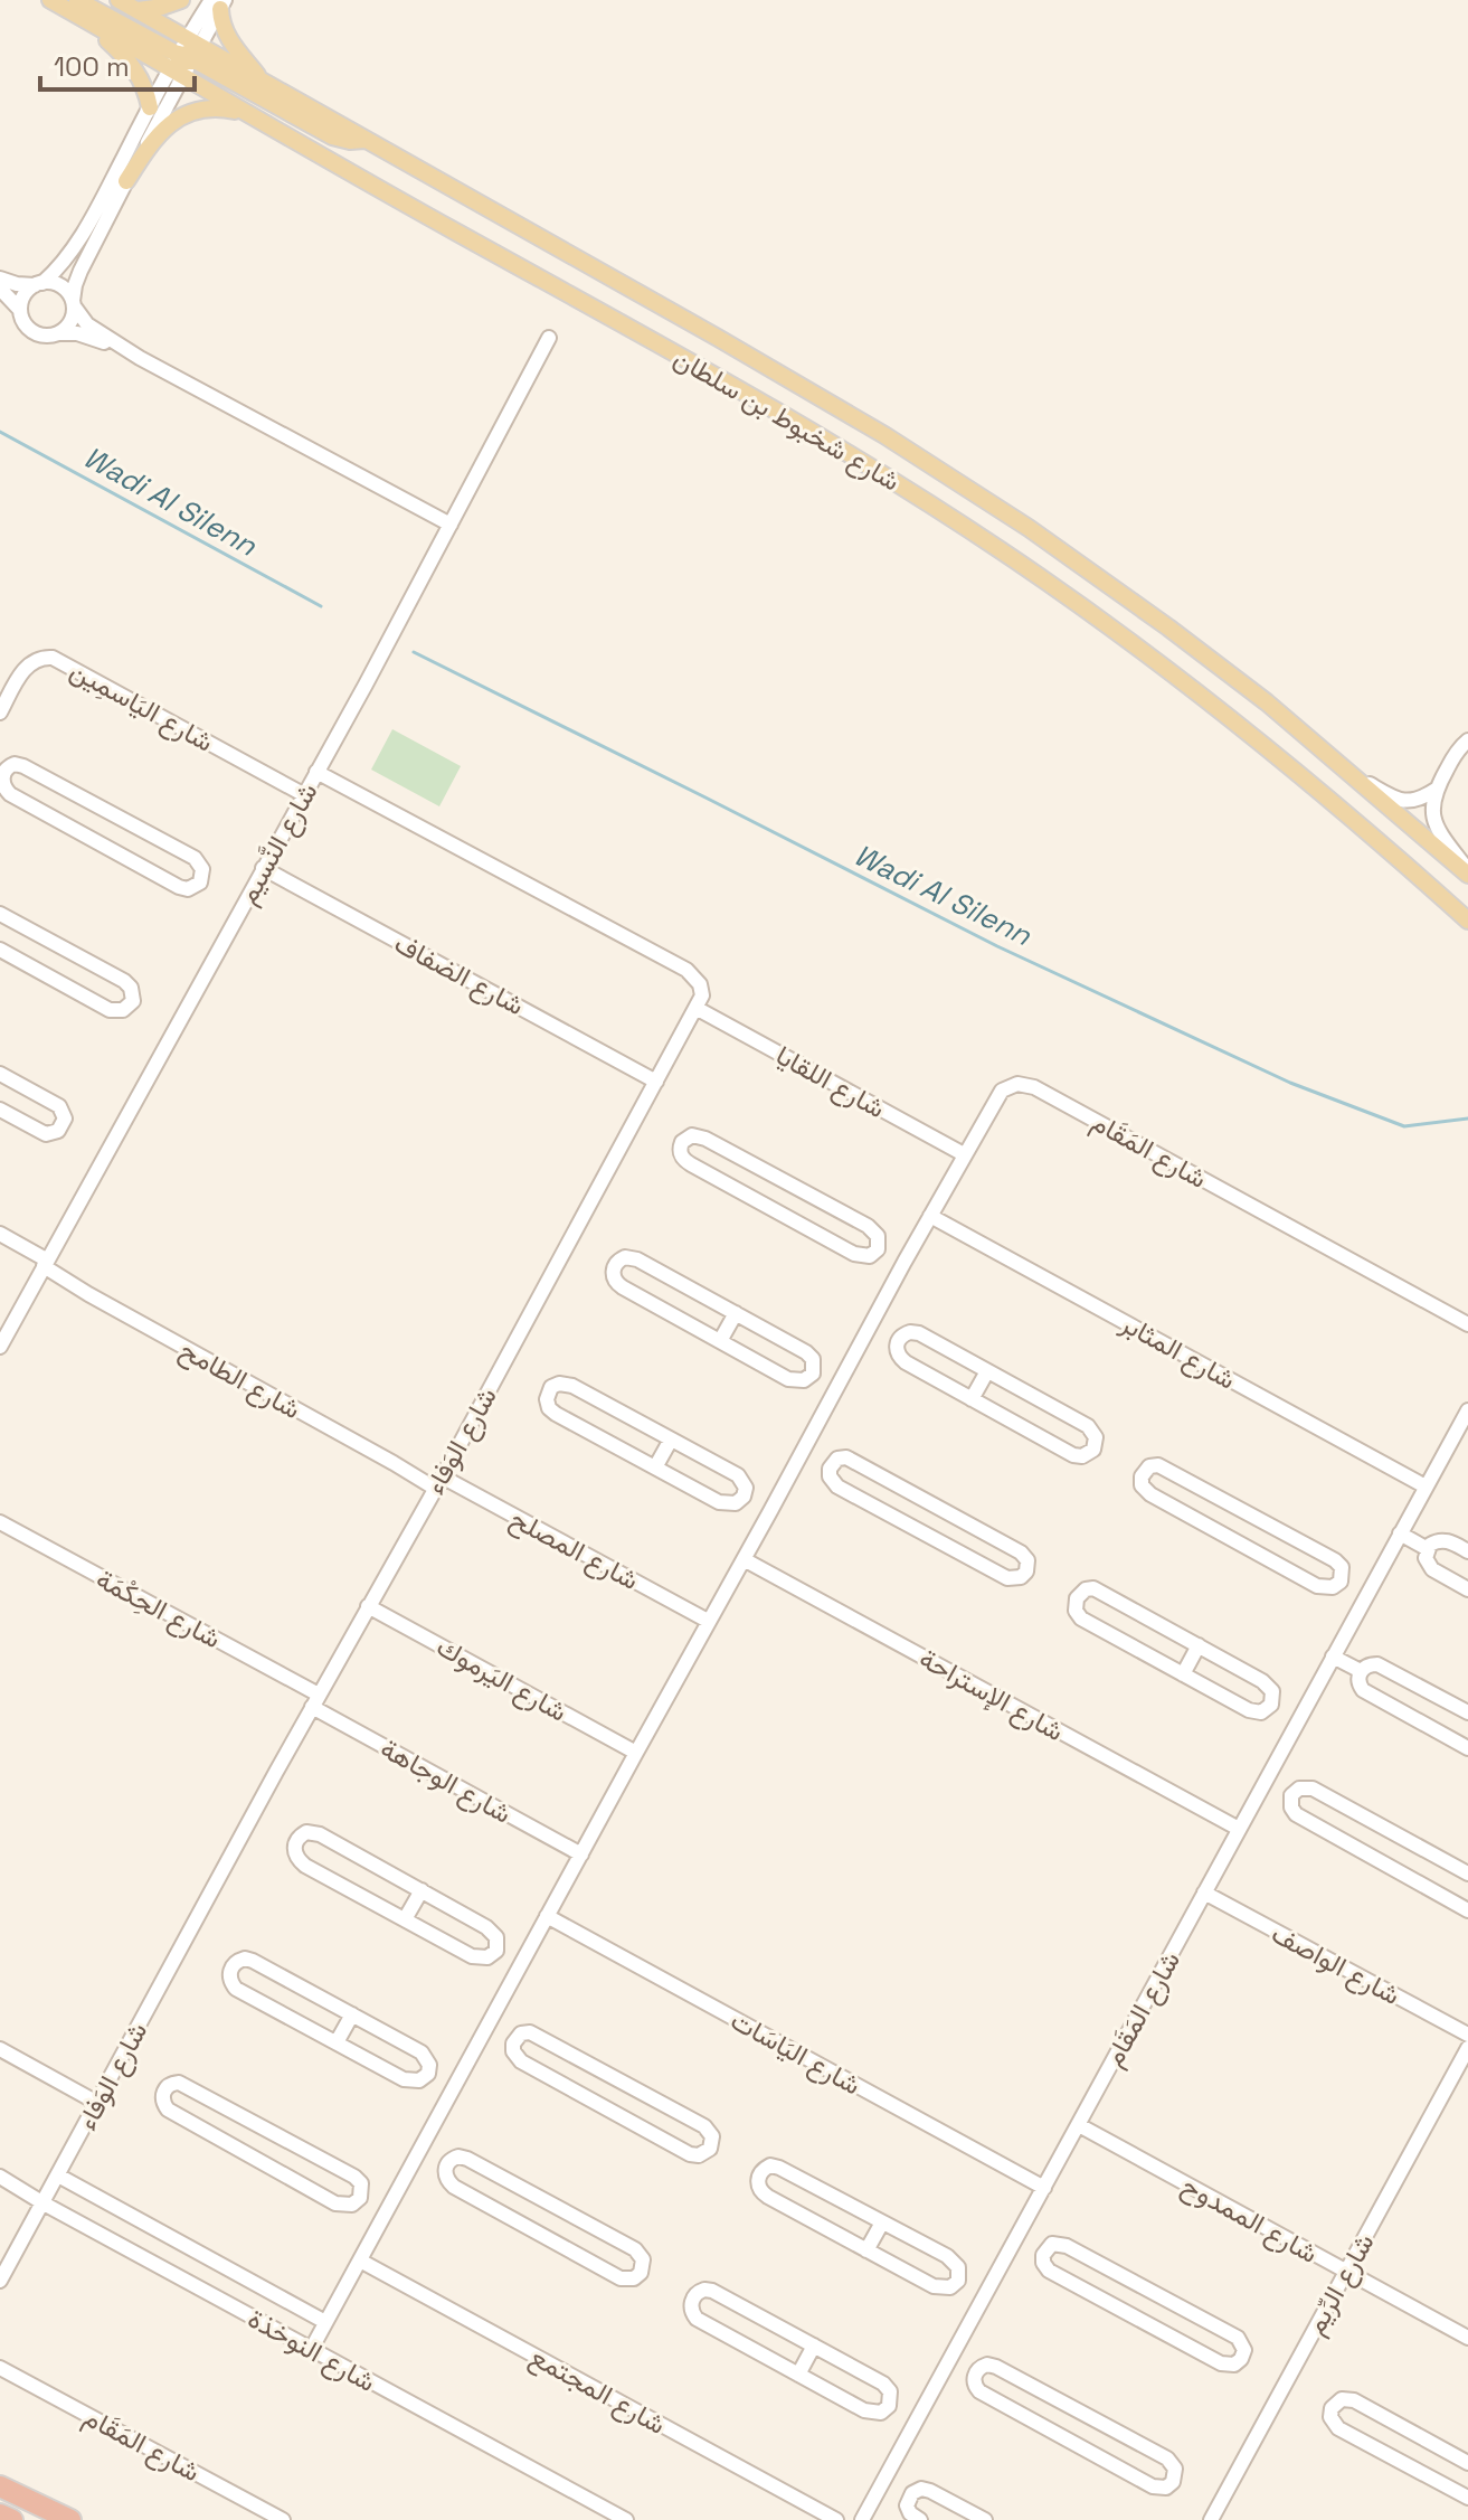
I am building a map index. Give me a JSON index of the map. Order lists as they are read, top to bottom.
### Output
{
  "streets": {
    "main road": ["شارع شخبوط بن سلطان"],
    "street": [
      "شارع اليَاسمِين",
      "شارع النَّسيم",
      "شارع الضفاف",
      "شارع اللقايا",
      "شارع المَقَام",
      "شارع المثابر",
      "شارع الطامح",
      "شارع الوَفاء",
      "شارع المصلح",
      "شارع الحِكْمَة",
      "شارع اليَرموك",
      "شارع الإستراحة",
      "شارع الوجاهة",
      "شارع الواصف",
      "شارع اليَاسَات",
      "شارع الممدوح",
      "شارع الرِّيم",
      "شارع النوخذة",
      "شارع المجتمع"
    ]
  },
  "crossings": [
    ["شارع اليَاسمِين", "شارع النَّسيم"],
    ["شارع النَّسيم", "شارع الضفاف"],
    ["شارع النَّسيم", "شارع الطامح"],
    ["شارع الضفاف", "شارع الوَفاء"],
    ["شارع اللقايا", "شارع المَقَام"],
    ["شارع اللقايا", "شارع الوَفاء"],
    ["شارع المَقَام", "شارع المثابر"],
    ["شارع المَقَام", "شارع المصلح"],
    ["شارع المَقَام", "شارع اليَرموك"],
    ["شارع المَقَام", "شارع الإستراحة"],
    ["شارع المَقَام", "شارع الوجاهة"],
    ["شارع المَقَام", "شارع الواصف"],
    ["شارع المَقَام", "شارع اليَاسَات"],
    ["شارع المَقَام", "شارع الممدوح"],
    ["شارع المَقَام", "شارع النوخذة"],
    ["شارع المَقَام", "شارع المجتمع"],
    ["شارع الطامح", "شارع الوَفاء"],
    ["شارع الطامح", "شارع المصلح"],
    ["شارع الوَفاء", "شارع المصلح"],
    ["شارع الوَفاء", "شارع الحِكْمَة"],
    ["شارع الوَفاء", "شارع اليَرموك"],
    ["شارع الوَفاء", "شارع الوجاهة"],
    ["شارع الوَفاء", "شارع النوخذة"],
    ["شارع الحِكْمَة", "شارع الوجاهة"],
    ["شارع الممدوح", "شارع الرِّيم"]
  ],
  "water": ["Wadi Al Silenn"],
  "scale_bar": "100 m"
}
